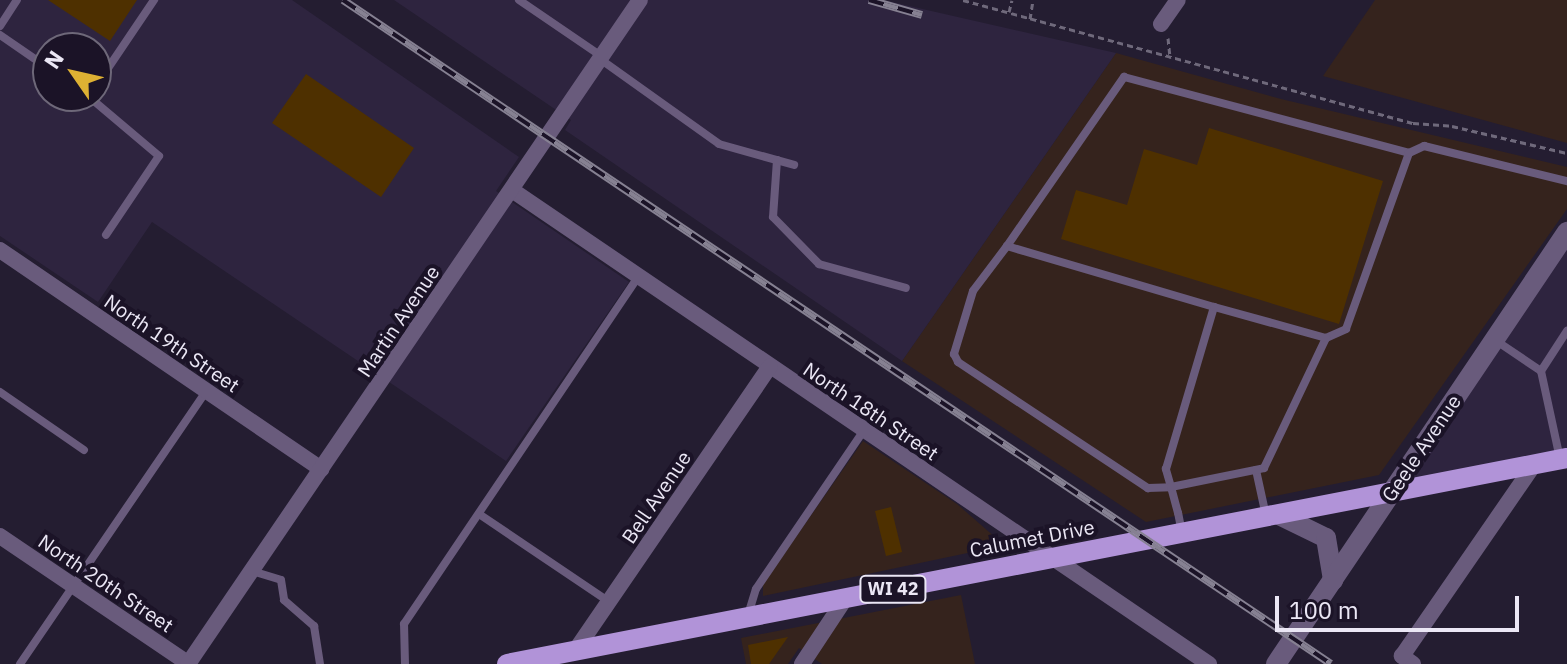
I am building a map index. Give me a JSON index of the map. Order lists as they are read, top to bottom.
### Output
{
  "streets": {
    "main road": ["Calumet Drive", "WI 42"],
    "street": [
      "Martin Avenue",
      "North 19th Street",
      "North 18th Street",
      "Geele Avenue",
      "Bell Avenue",
      "North 20th Street"
    ]
  },
  "crossings": [
    ["Martin Avenue", "North 19th Street"],
    ["Martin Avenue", "North 18th Street"],
    ["Martin Avenue", "North 20th Street"],
    ["North 18th Street", "Bell Avenue"],
    ["North 18th Street", "Calumet Drive"],
    ["Geele Avenue", "Calumet Drive"],
    ["Bell Avenue", "Calumet Drive"]
  ],
  "scale_bar": "100 m",
  "north": "top left"
}
